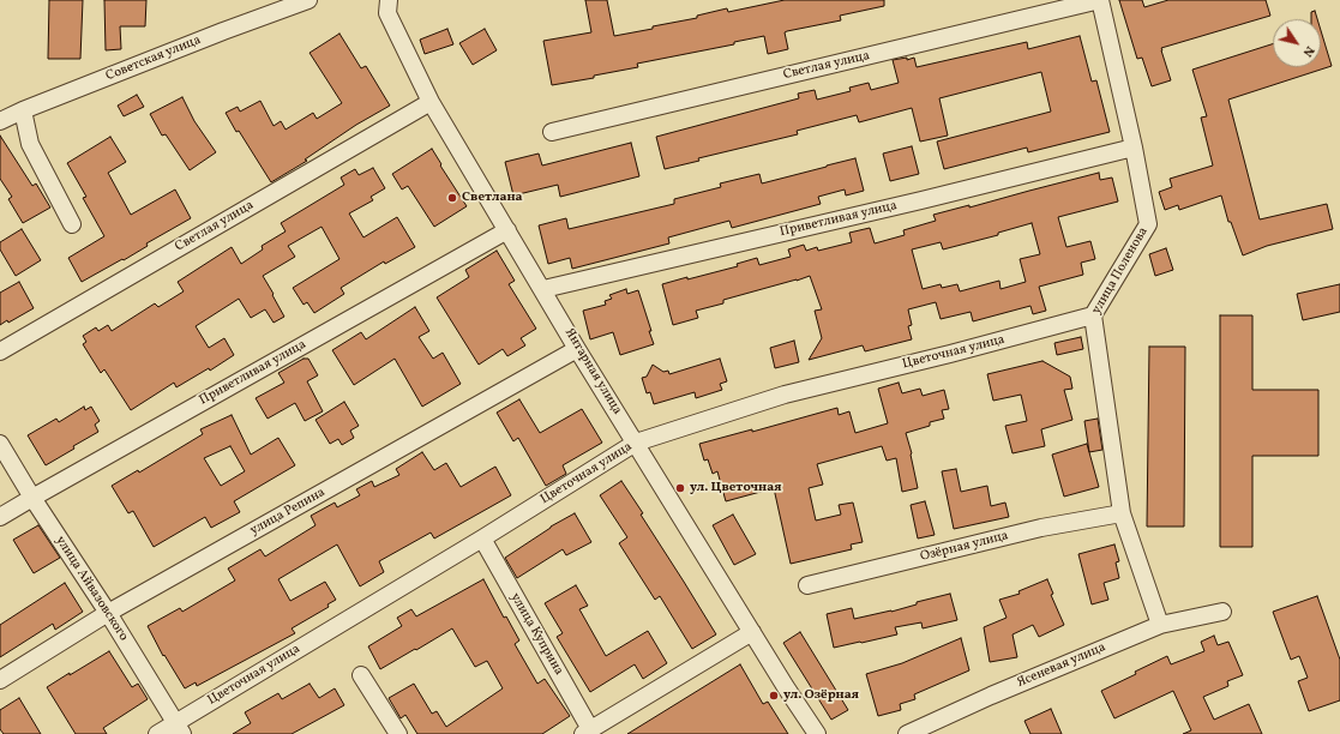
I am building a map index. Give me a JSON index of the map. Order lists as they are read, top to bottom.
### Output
{
  "streets": {
    "street": [
      "Советская улица",
      "Светлая улица",
      "Приветливая улица",
      "улица Поленова",
      "Цветочная улица",
      "Янтарная улица",
      "улица Репина",
      "Озёрная улица",
      "улица Айвазовского",
      "улица Куприна",
      "Ясеневая улица"
    ]
  },
  "crossings": [
    ["Светлая улица", "улица Поленова"],
    ["Светлая улица", "Янтарная улица"],
    ["Приветливая улица", "улица Поленова"],
    ["Приветливая улица", "Янтарная улица"],
    ["Приветливая улица", "улица Айвазовского"],
    ["улица Поленова", "Цветочная улица"],
    ["улица Поленова", "Озёрная улица"],
    ["улица Поленова", "Ясеневая улица"],
    ["Цветочная улица", "Янтарная улица"],
    ["Цветочная улица", "улица Айвазовского"],
    ["Цветочная улица", "улица Куприна"],
    ["Янтарная улица", "улица Репина"],
    ["улица Репина", "улица Айвазовского"]
  ],
  "places": ["Светлана", "ул. Цветочная", "ул. Озёрная"],
  "north": "bottom right"
}
